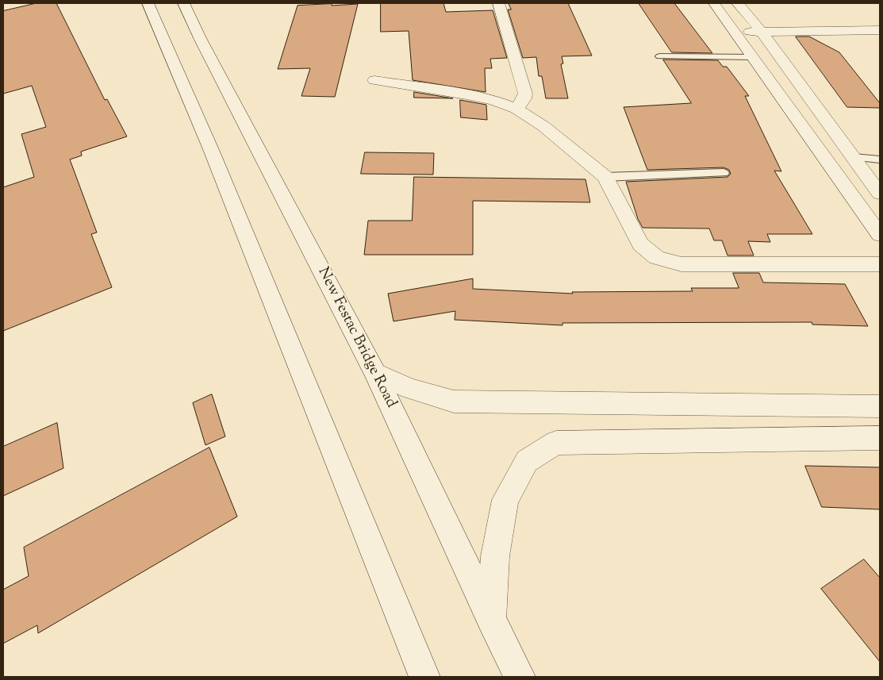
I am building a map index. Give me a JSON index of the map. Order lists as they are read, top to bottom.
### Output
{
  "streets": {
    "street": ["New Festac Bridge Road"]
  }
}
